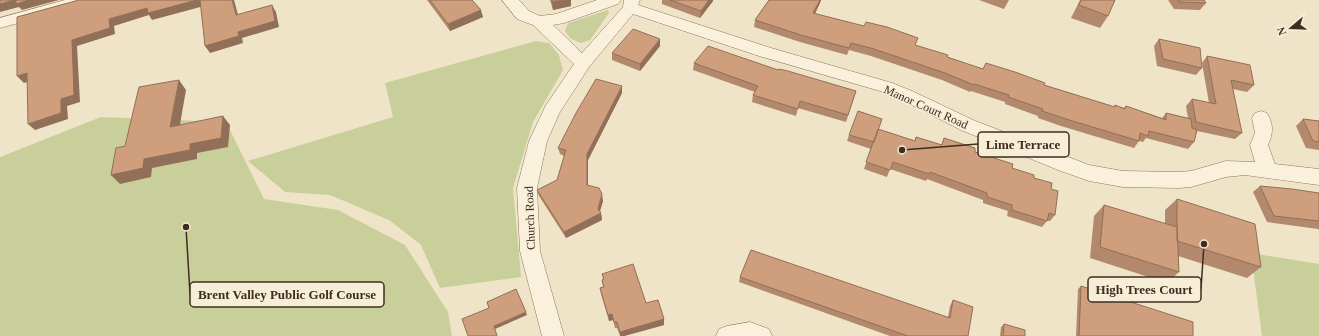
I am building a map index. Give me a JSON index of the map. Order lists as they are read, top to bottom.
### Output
{
  "streets": {
    "street": ["Manor Court Road", "Church Road"]
  },
  "crossings": [
    ["Manor Court Road", "Church Road"]
  ],
  "places": ["Lime Terrace", "Brent Valley Public Golf Course", "High Trees Court"],
  "north": "left"
}
